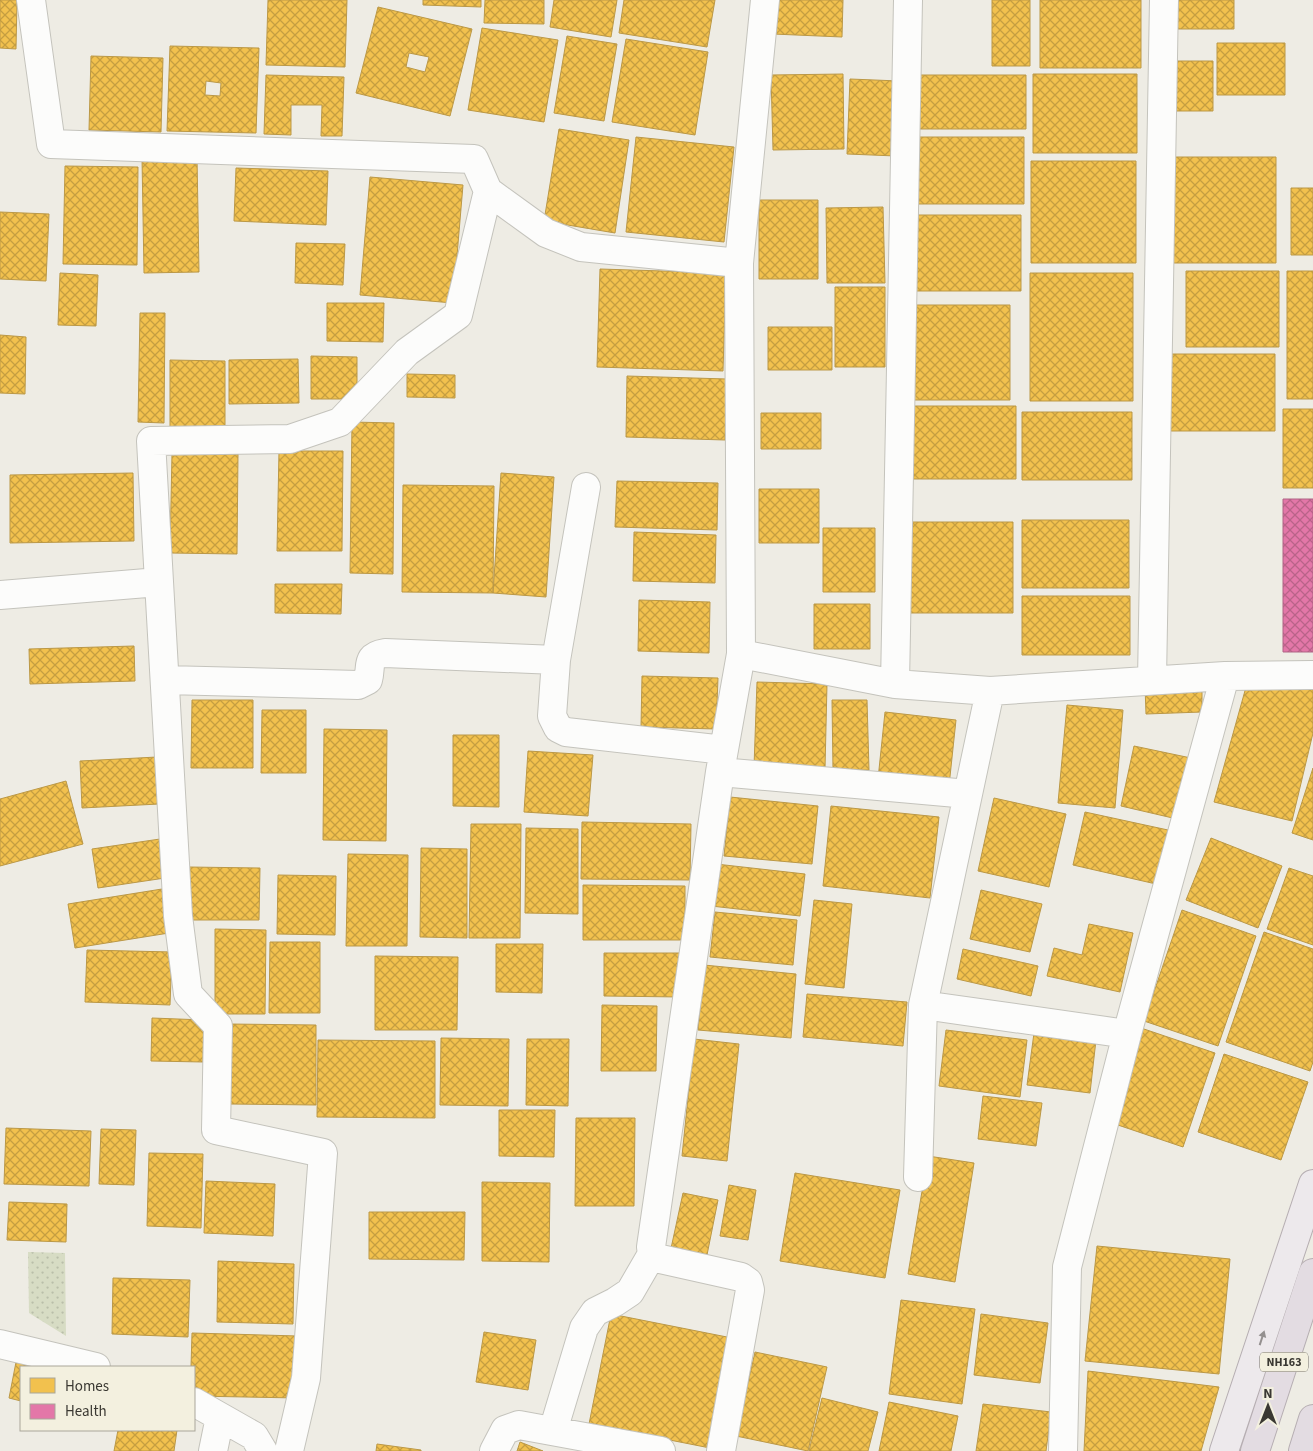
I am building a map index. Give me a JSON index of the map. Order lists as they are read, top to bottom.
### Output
{
  "streets": {
    "highway": ["NH163"]
  },
  "legend": ["Homes", "Health"],
  "north": "top"
}
